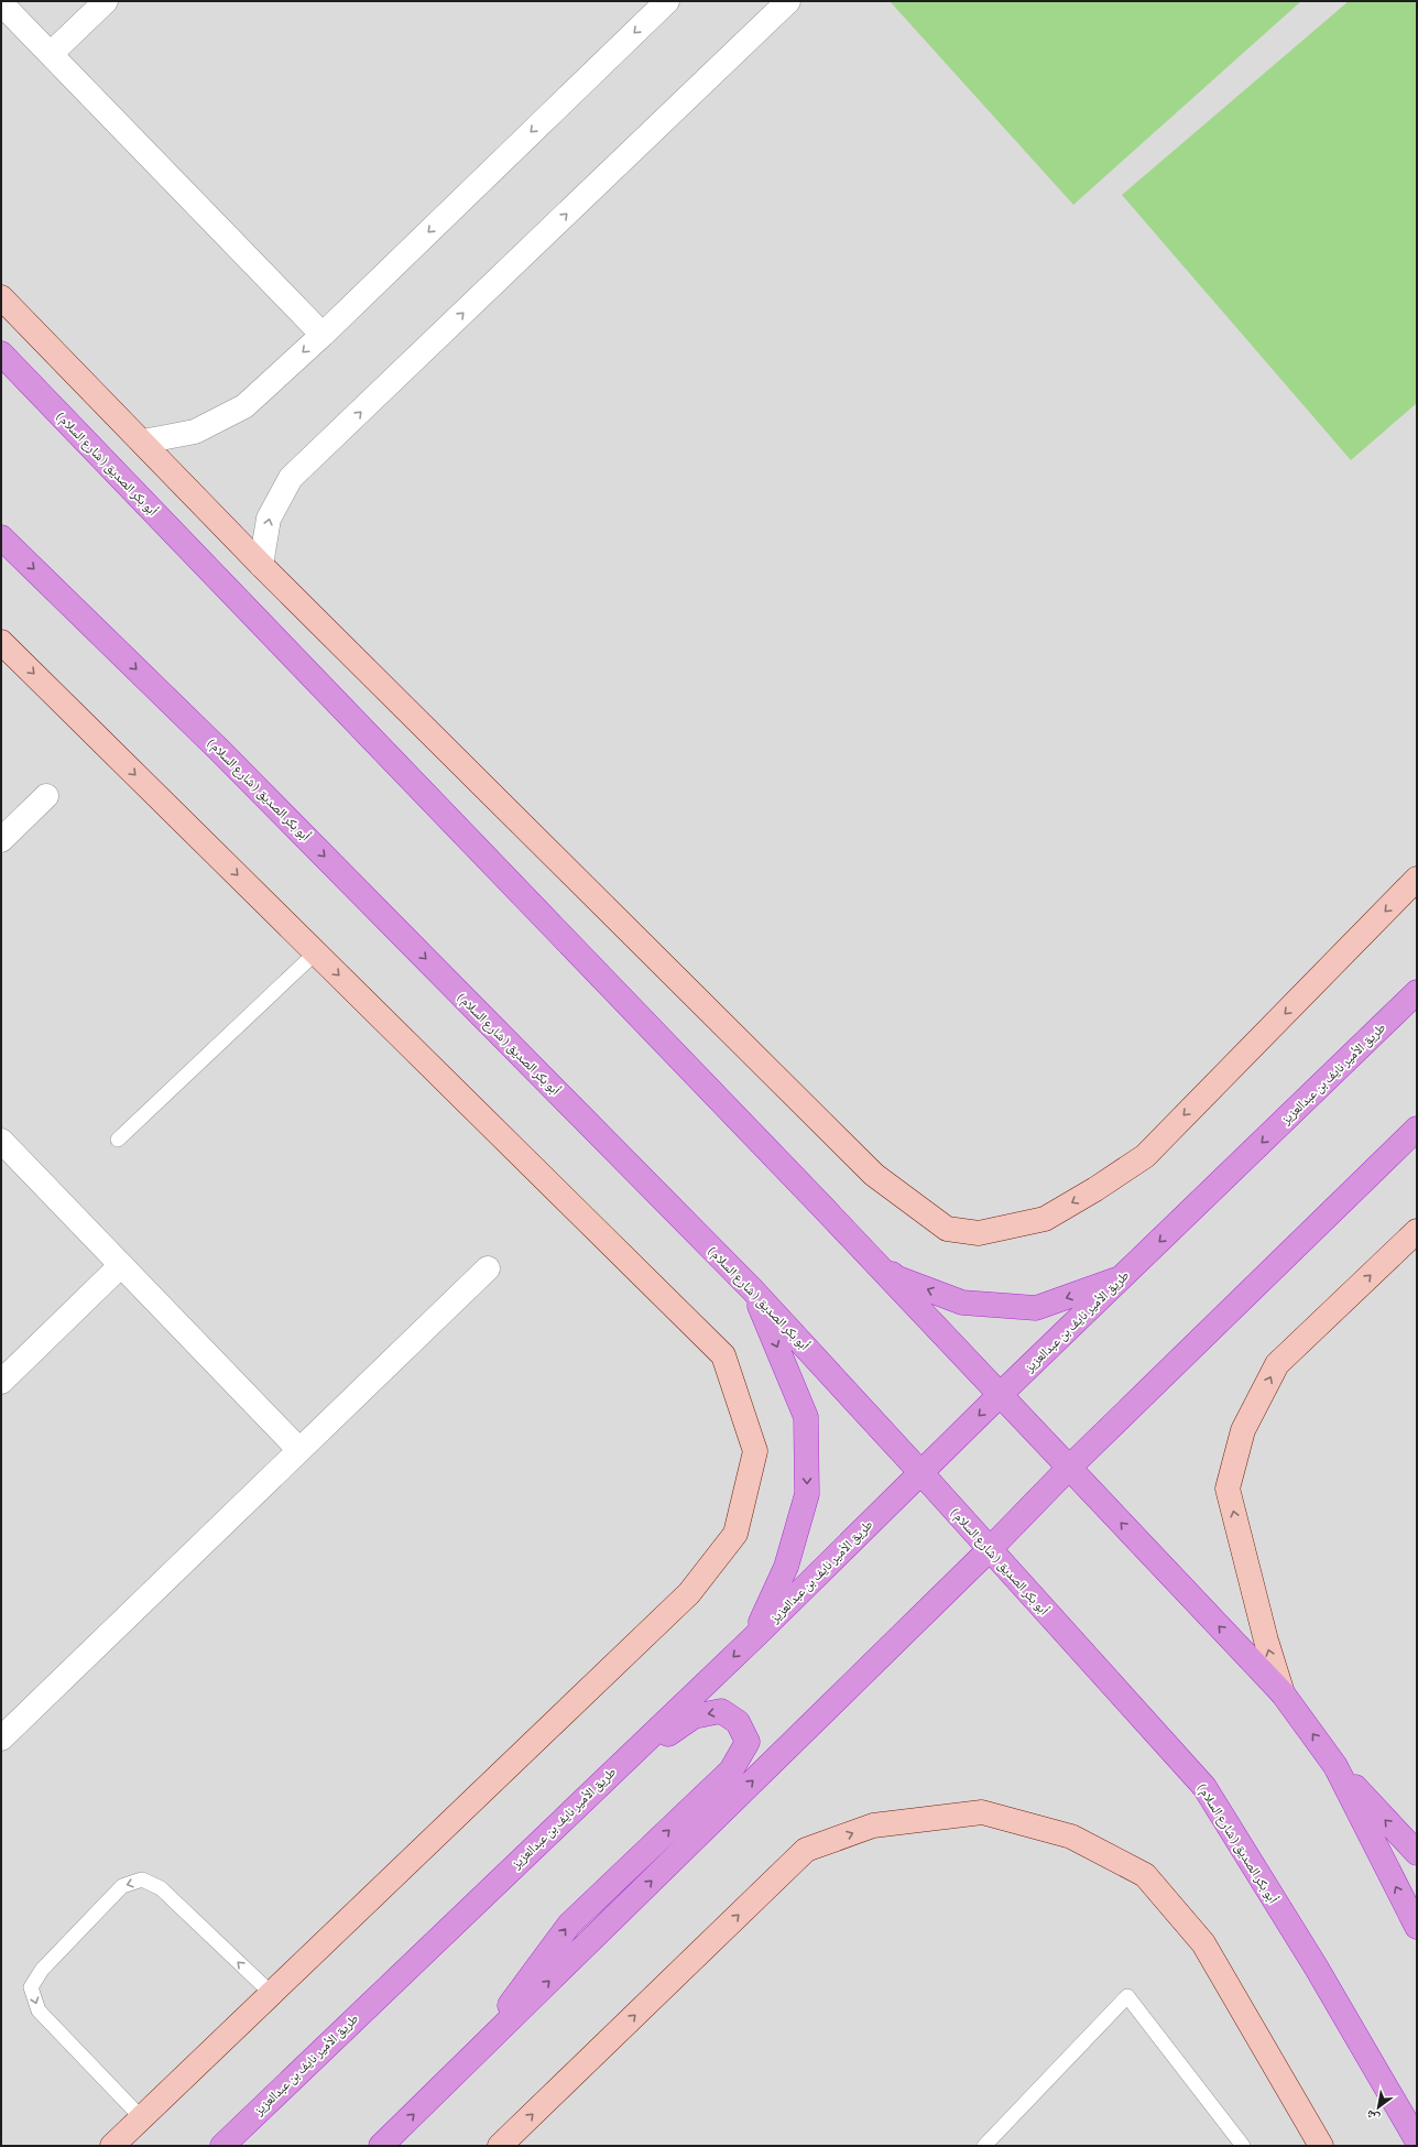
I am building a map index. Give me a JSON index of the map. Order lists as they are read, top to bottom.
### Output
{
  "streets": {
    "highway": ["( شارع السلام ) أبو بكر الصديق", "طريق الأمير نايف بن عبدالعزيز"]
  },
  "crossings": [
    ["( شارع السلام ) أبو بكر الصديق", "طريق الأمير نايف بن عبدالعزيز"]
  ],
  "north": "bottom left"
}
